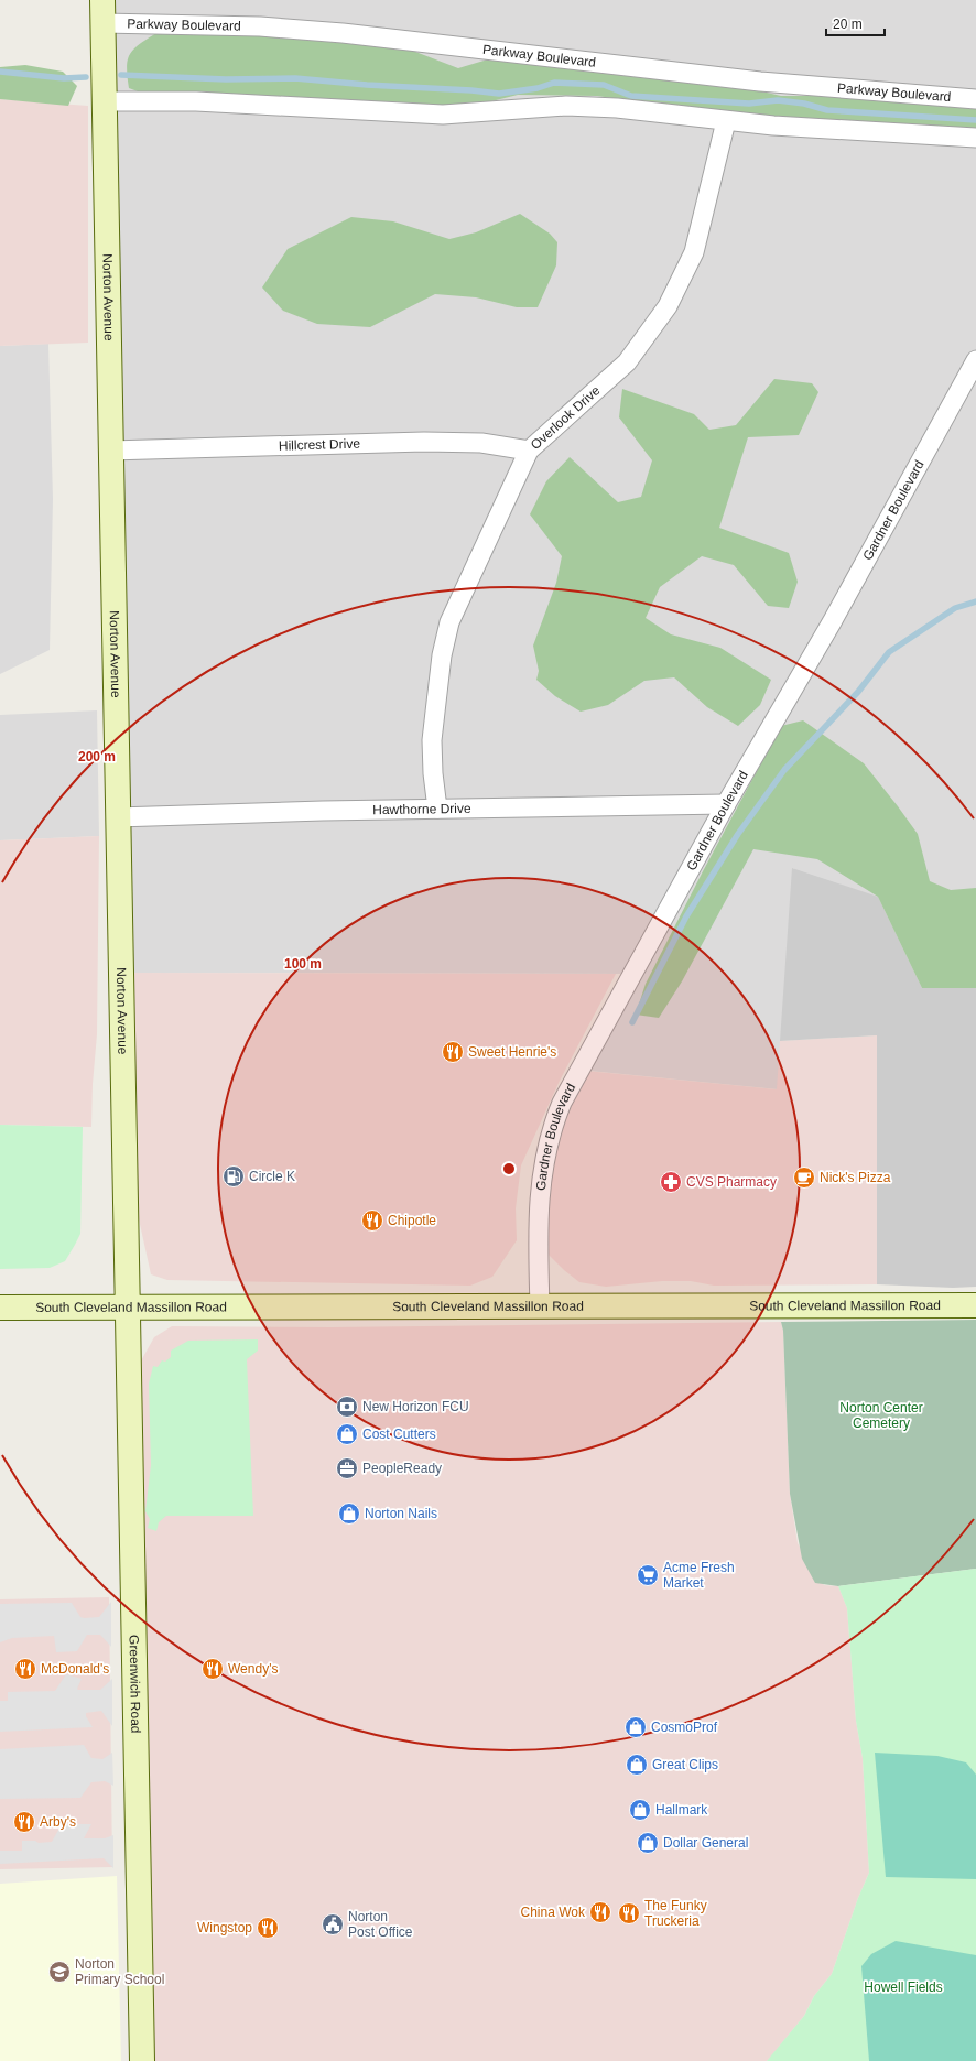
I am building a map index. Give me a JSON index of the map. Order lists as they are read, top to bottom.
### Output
{
  "streets": {
    "main road": ["Norton Avenue", "South Cleveland Massillon Road", "Greenwich Road"],
    "street": [
      "Parkway Boulevard",
      "Overlook Drive",
      "Hillcrest Drive",
      "Gardner Boulevard",
      "Hawthorne Drive"
    ]
  },
  "crossings": [
    ["Parkway Boulevard", "Norton Avenue"],
    ["Norton Avenue", "Hillcrest Drive"],
    ["Norton Avenue", "Hawthorne Drive"],
    ["Norton Avenue", "South Cleveland Massillon Road"],
    ["Norton Avenue", "Greenwich Road"],
    ["Overlook Drive", "Hillcrest Drive"],
    ["Overlook Drive", "Hawthorne Drive"],
    ["Gardner Boulevard", "Hawthorne Drive"],
    ["Gardner Boulevard", "South Cleveland Massillon Road"],
    ["South Cleveland Massillon Road", "Greenwich Road"]
  ],
  "parks": ["Norton Center Cemetery", "Howell Fields"],
  "places": {
    "restaurant": [
      "Sweet Henrie's",
      "Chipotle",
      "McDonald's",
      "Wendy's",
      "Arby's",
      "China Wok",
      "The Funky Truckeria",
      "Wingstop"
    ],
    "fuel station": ["Circle K"],
    "cafe": ["Nick's Pizza"],
    "pharmacy": ["CVS Pharmacy"],
    "bank": ["New Horizon FCU"],
    "shop": [
      "Cost Cutters",
      "Norton Nails",
      "CosmoProf",
      "Great Clips",
      "Hallmark",
      "Dollar General"
    ],
    "office": ["PeopleReady"],
    "supermarket": ["Acme Fresh Market"],
    "public building": ["Norton Post Office"],
    "school or university": ["Norton Primary School"]
  },
  "scale_bar": "20 m",
  "rings": ["200 m", "100 m"]
}
